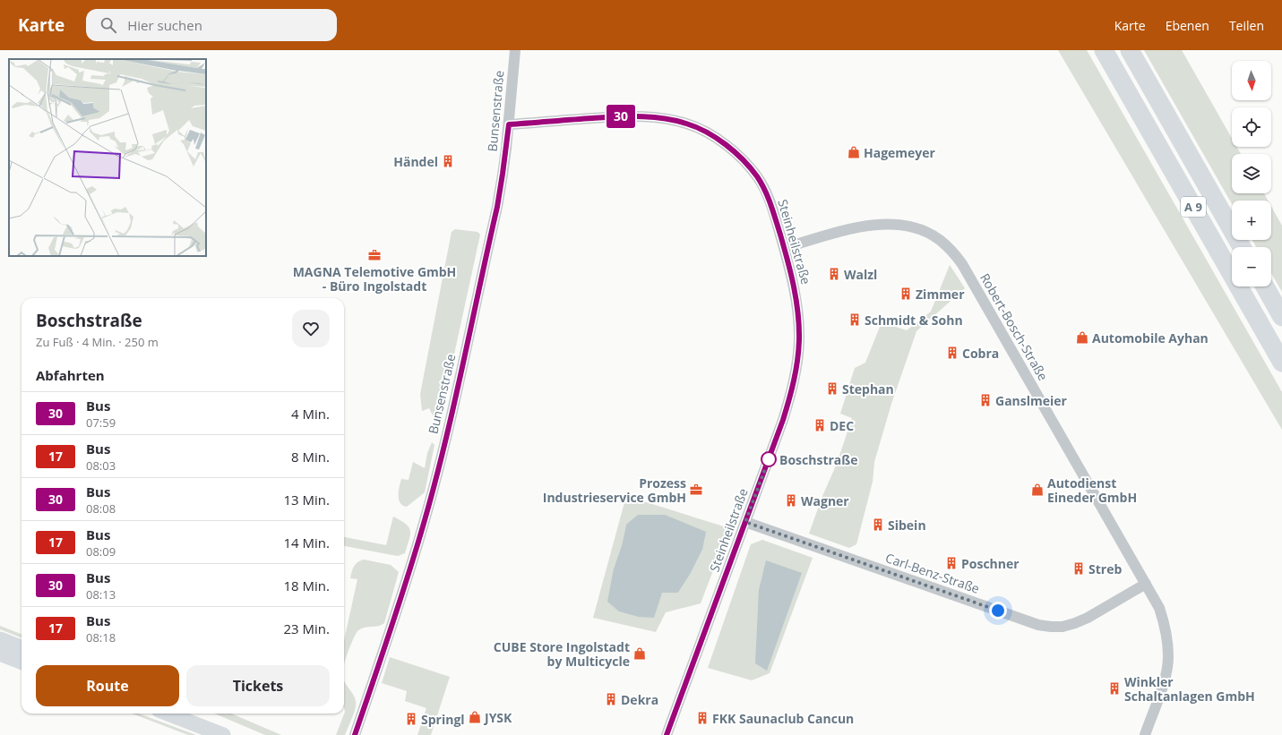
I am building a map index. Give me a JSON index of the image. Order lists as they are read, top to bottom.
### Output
{
  "streets": {
    "highway": ["A 9"],
    "street": [
      "Bunsenstraße",
      "Steinheilstraße",
      "Robert-Bosch-Straße",
      "Carl-Benz-Straße"
    ]
  },
  "crossings": [
    ["Bunsenstraße", "Steinheilstraße"],
    ["Steinheilstraße", "Robert-Bosch-Straße"],
    ["Steinheilstraße", "Carl-Benz-Straße"],
    ["Robert-Bosch-Straße", "Carl-Benz-Straße"]
  ],
  "places": {
    "shop": [
      "Hagemeyer",
      "Automobile Ayhan",
      "Autodienst Eineder GmbH",
      "CUBE Store Ingolstadt by Multicycle",
      "JYSK"
    ],
    "building": [
      "Händel",
      "Walzl",
      "Zimmer",
      "Schmidt & Sohn",
      "Cobra",
      "Stephan",
      "Ganslmeier",
      "DEC",
      "Wagner",
      "Sibein",
      "Poschner",
      "Streb",
      "Winkler Schaltanlagen GmbH",
      "Dekra",
      "FKK Saunaclub Cancun",
      "Springl"
    ],
    "office": ["MAGNA Telemotive GmbH - Büro Ingolstadt", "Prozess Industrieservice GmbH"],
    "other": ["Boschstraße"]
  },
  "lines": ["bus line 30"],
  "north": "bottom",
  "page": {
    "header": "Karte",
    "search": "Hier suchen",
    "nav": ["Karte", "Ebenen", "Teilen"],
    "on_map": "30",
    "map_buttons": ["+", "−"],
    "heading": [
      ["Boschstraße", "Zu Fuß · 4 Min. · 250 m"],
      "Abfahrten"
    ],
    "list": [
      {
        "mark": "30",
        "name": "Bus",
        "note": "07:59",
        "value": "4 Min."
      },
      {
        "mark": "17",
        "name": "Bus",
        "note": "08:03",
        "value": "8 Min."
      },
      {
        "mark": "30",
        "name": "Bus",
        "note": "08:08",
        "value": "13 Min."
      },
      {
        "mark": "17",
        "name": "Bus",
        "note": "08:09",
        "value": "14 Min."
      },
      {
        "mark": "30",
        "name": "Bus",
        "note": "08:13",
        "value": "18 Min."
      },
      {
        "mark": "17",
        "name": "Bus",
        "note": "08:18",
        "value": "23 Min."
      }
    ],
    "buttons": ["Route", "Tickets"]
  }
}
